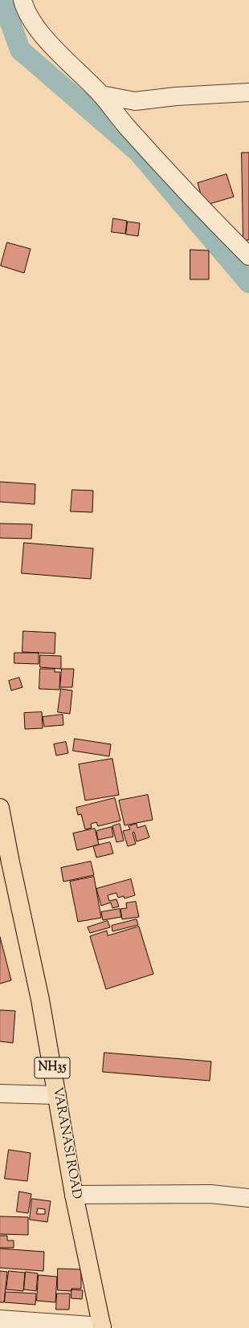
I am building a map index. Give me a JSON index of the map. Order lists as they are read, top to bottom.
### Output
{
  "streets": {
    "highway": ["NH35", "VARANASI ROAD"]
  }
}
